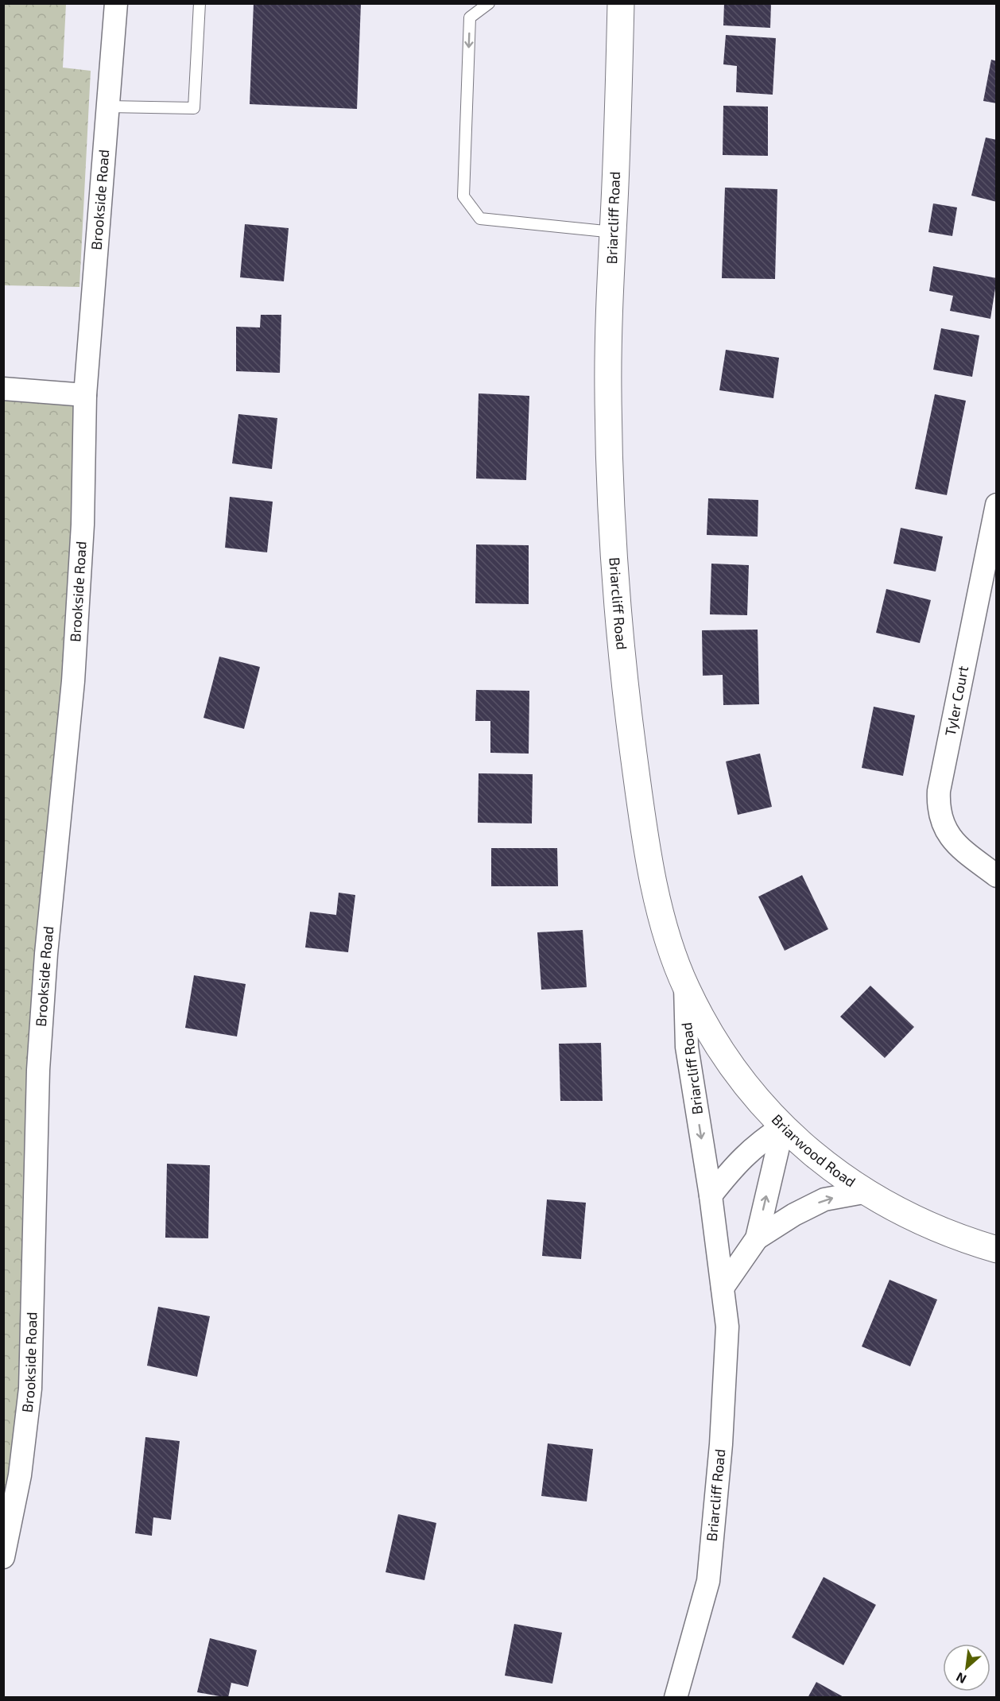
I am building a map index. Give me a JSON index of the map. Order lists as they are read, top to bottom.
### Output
{
  "streets": {
    "street": [
      "Brookside Road",
      "Briarcliff Road",
      "Tyler Court",
      "Briarwood Road"
    ]
  },
  "crossings": [
    ["Briarcliff Road", "Briarwood Road"]
  ],
  "north": "bottom left"
}
